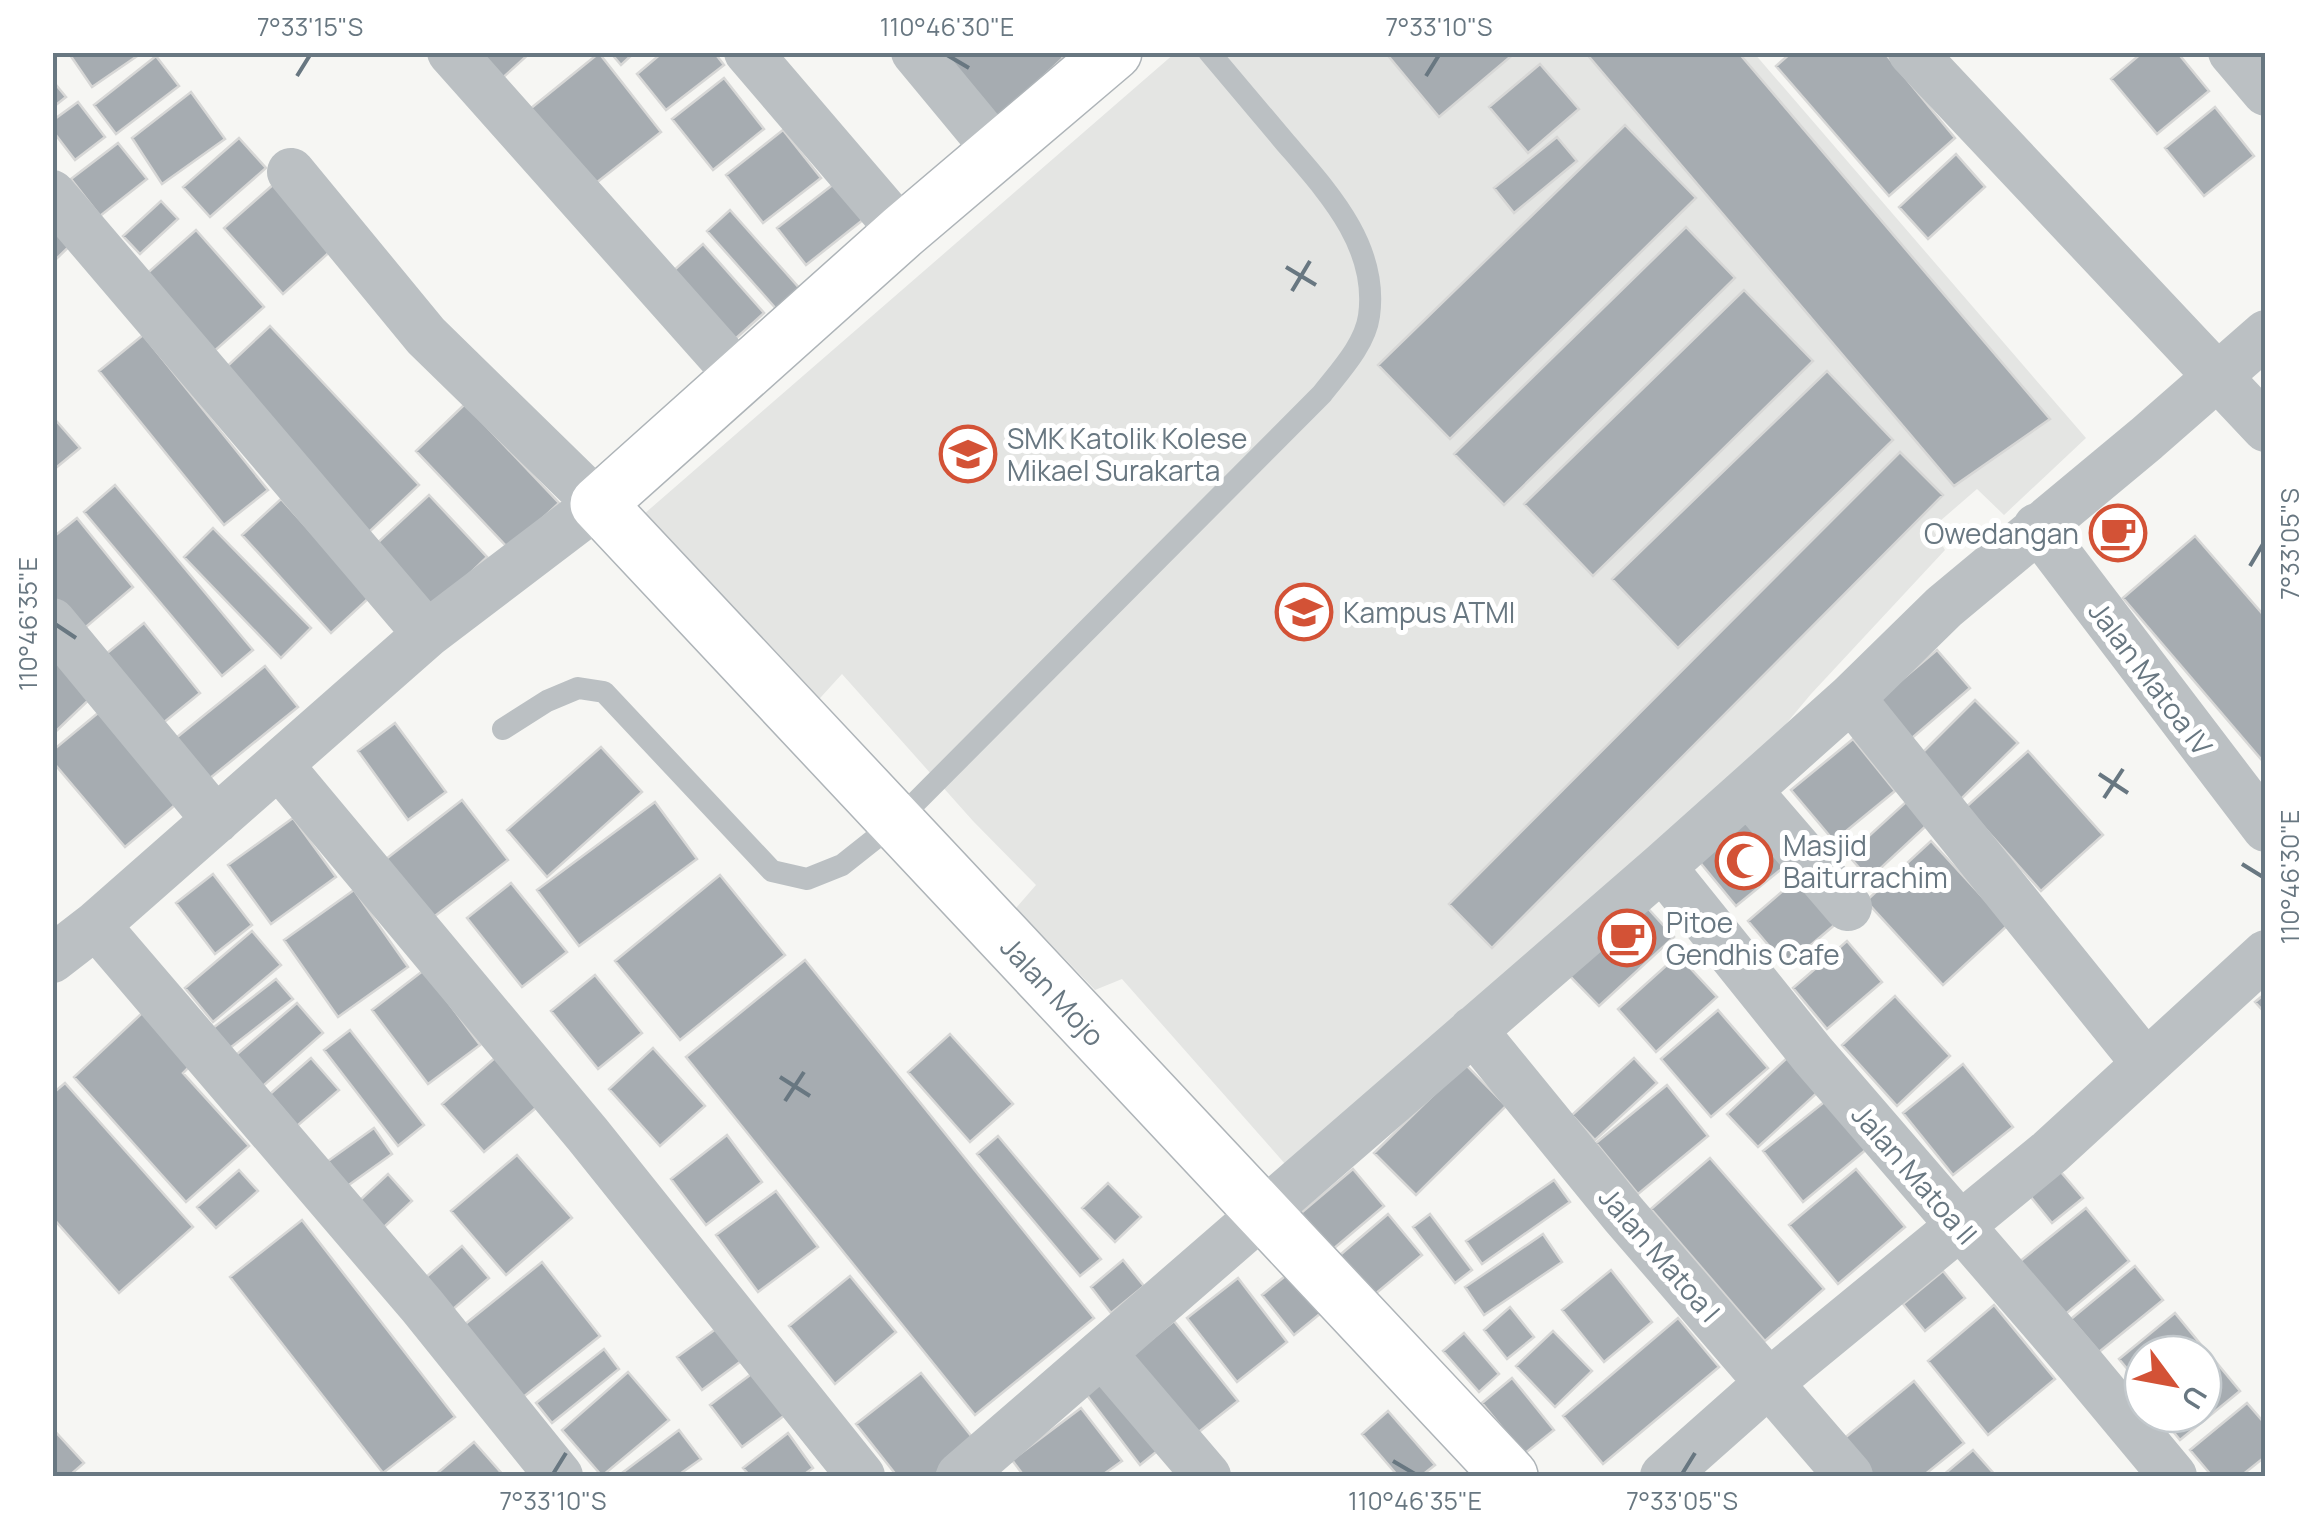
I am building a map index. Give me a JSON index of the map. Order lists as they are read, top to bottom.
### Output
{
  "streets": {
    "street": [
      "Jalan Matoa IV",
      "Jalan Mojo",
      "Jalan Matoa II",
      "Jalan Matoa I"
    ]
  },
  "places": {
    "school or university": ["SMK Katolik Kolese Mikael Surakarta", "Kampus ATMI"],
    "cafe": ["Owedangan", "Pitoe Gendhis Cafe"],
    "mosque": ["Masjid Baiturrachim"]
  },
  "north": "bottom right",
  "coordinates": [
    "7°33'15\"S",
    "110°46'30\"E",
    "7°33'10\"S",
    "7°33'05\"S",
    "110°46'35\"E"
  ]
}
